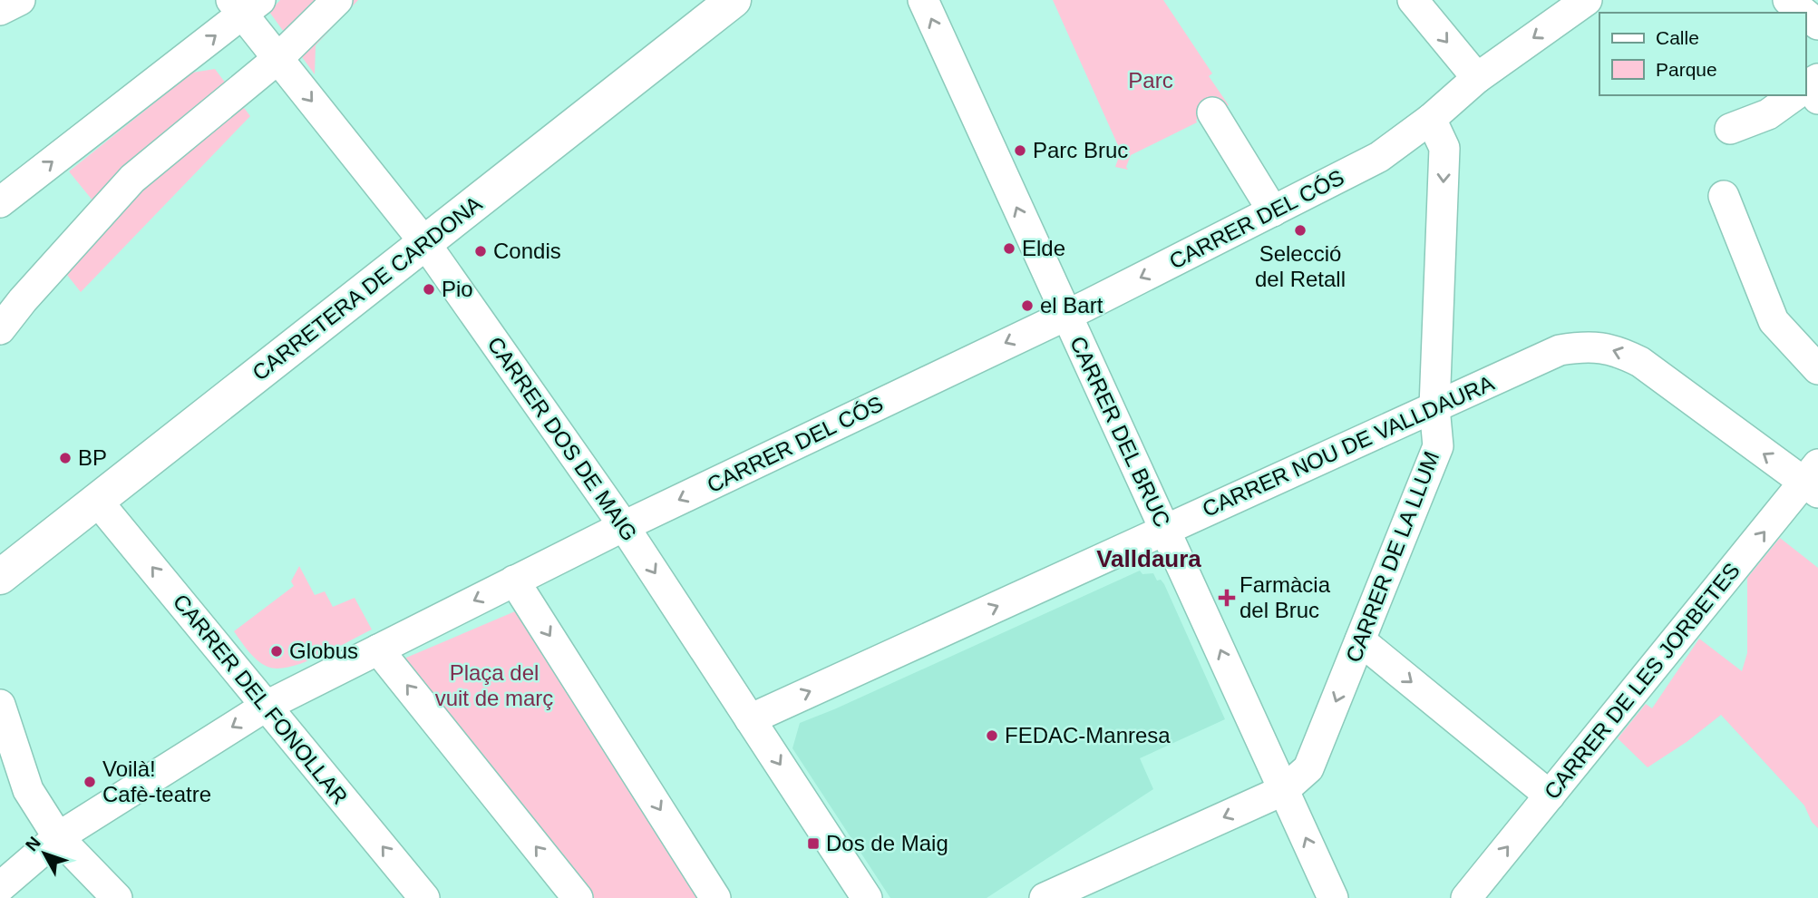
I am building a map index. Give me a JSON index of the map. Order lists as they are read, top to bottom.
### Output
{
  "streets": {
    "main road": ["CARRETERA DE CARDONA"],
    "street": [
      "CARRER DEL CÓS",
      "CARRER DEL BRUC",
      "CARRER DOS DE MAIG",
      "CARRER NOU DE VALLDAURA",
      "CARRER DE LA LLUM",
      "CARRER DE LES JORBETES",
      "CARRER DEL FONOLLAR"
    ]
  },
  "crossings": [
    ["CARRER DEL CÓS", "CARRER DEL BRUC"],
    ["CARRER DEL CÓS", "CARRER DOS DE MAIG"],
    ["CARRER DEL CÓS", "CARRER DE LA LLUM"],
    ["CARRER DEL CÓS", "CARRER DEL FONOLLAR"],
    ["CARRETERA DE CARDONA", "CARRER DOS DE MAIG"],
    ["CARRETERA DE CARDONA", "CARRER DEL FONOLLAR"],
    ["CARRER DEL BRUC", "CARRER NOU DE VALLDAURA"],
    ["CARRER DEL BRUC", "CARRER DE LA LLUM"],
    ["CARRER DOS DE MAIG", "CARRER NOU DE VALLDAURA"],
    ["CARRER NOU DE VALLDAURA", "CARRER DE LA LLUM"],
    ["CARRER NOU DE VALLDAURA", "CARRER DE LES JORBETES"]
  ],
  "one_way": [
    "CARRER DEL CÓS",
    "CARRER DEL BRUC",
    "CARRER DE LA LLUM",
    "CARRER DE LES JORBETES"
  ],
  "districts": ["Valldaura"],
  "parks": ["Parc", "Plaça del vuit de març"],
  "places": {
    "other": [
      "Parc Bruc",
      "Selecció del Retall",
      "Elde",
      "Condis",
      "Pio",
      "el Bart",
      "BP",
      "Globus",
      "FEDAC-Manresa",
      "Voilà! Cafè-teatre"
    ],
    "health": ["Farmàcia del Bruc"],
    "transit": ["Dos de Maig"]
  },
  "legend": ["Calle", "Parque"],
  "north": "top left"
}
